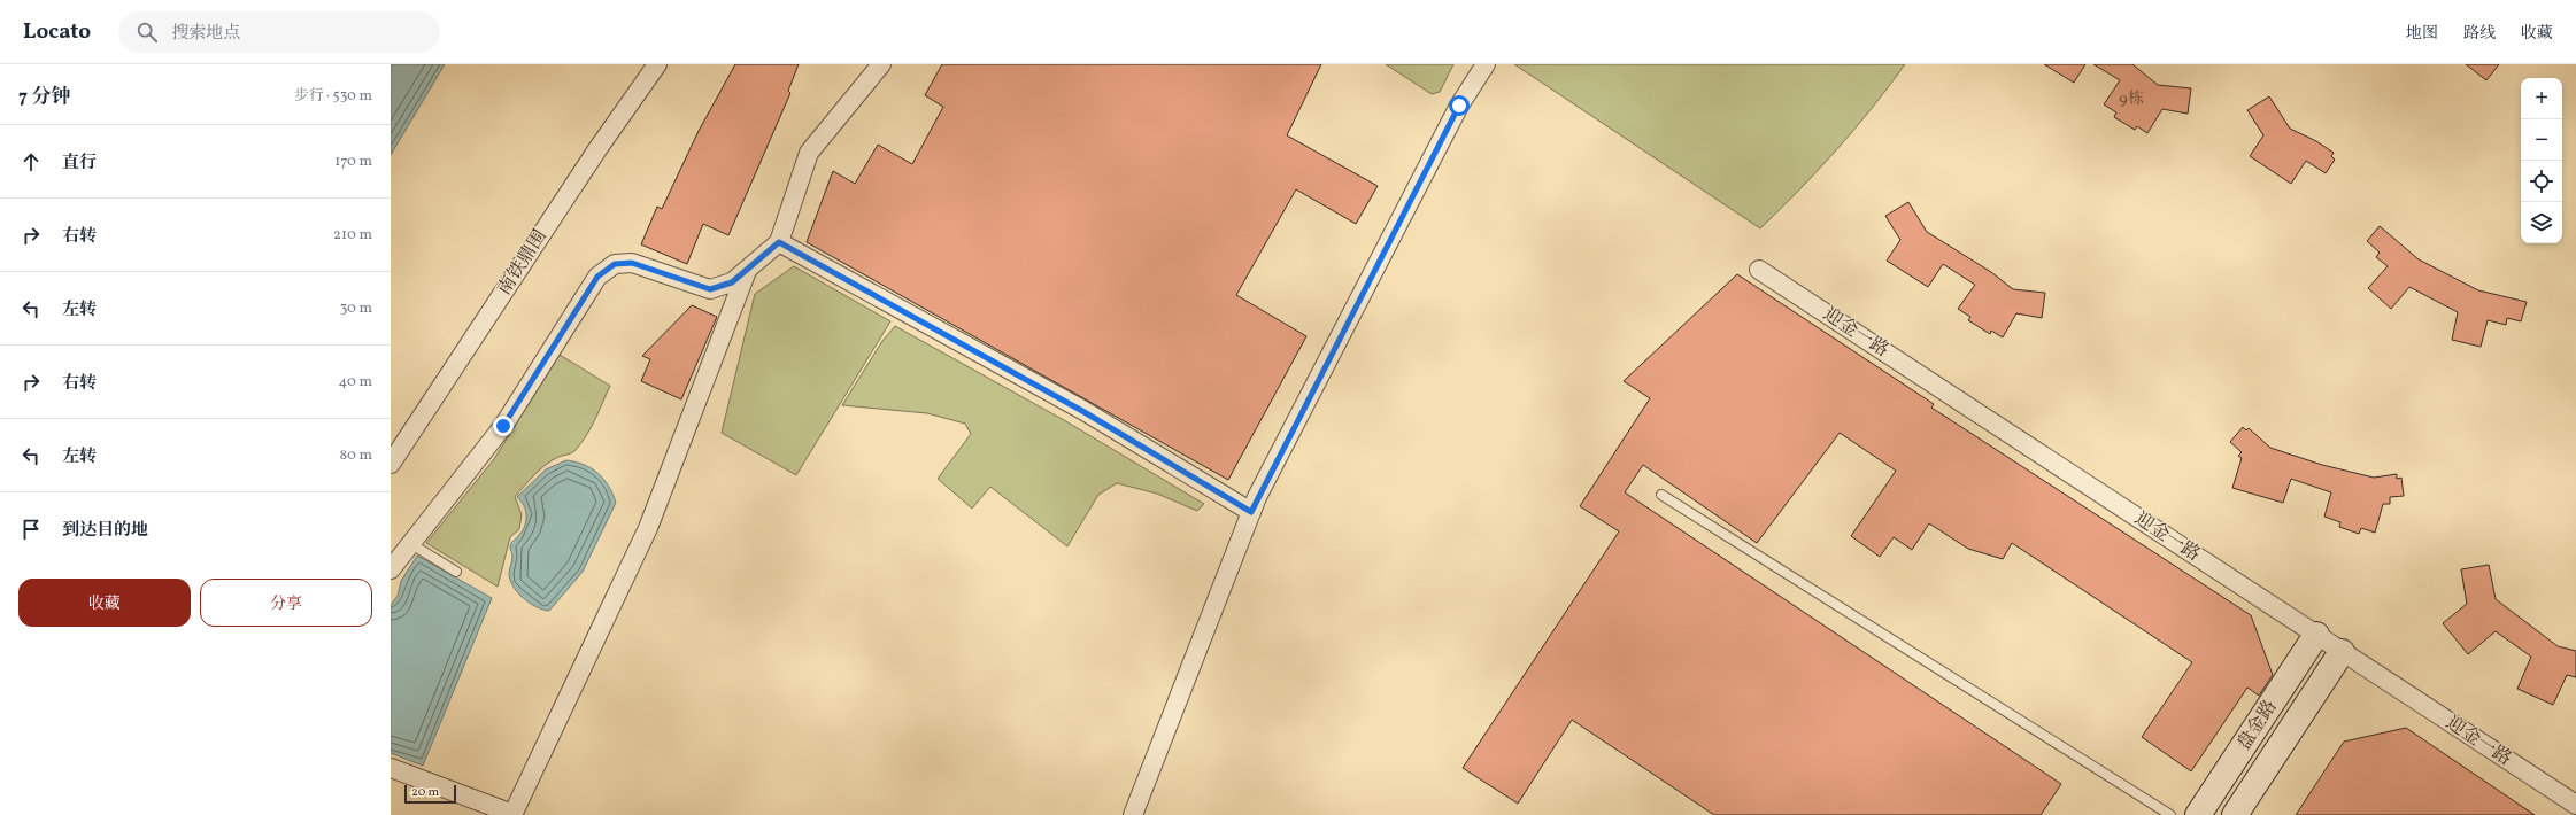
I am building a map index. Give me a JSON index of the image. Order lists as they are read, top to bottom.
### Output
{
  "streets": {
    "street": ["南铁鼎围", "迎金一路", "盘金路"]
  },
  "crossings": [
    ["迎金一路", "盘金路"]
  ],
  "house_numbers": ["9栋"],
  "scale_bar": "20 m",
  "page": {
    "header": "Locato",
    "search": "搜索地点",
    "nav": ["地图", "路线", "收藏"],
    "heading": ["7 分钟", "步行 · 530 m"],
    "map_buttons": ["+", "−"],
    "list": [
      ["直行", "170 m"],
      ["右转", "210 m"],
      ["左转", "30 m"],
      ["右转", "40 m"],
      ["左转", "80 m"],
      "到达目的地"
    ],
    "buttons": ["收藏", "分享"],
    "scale": "20 m"
  }
}
